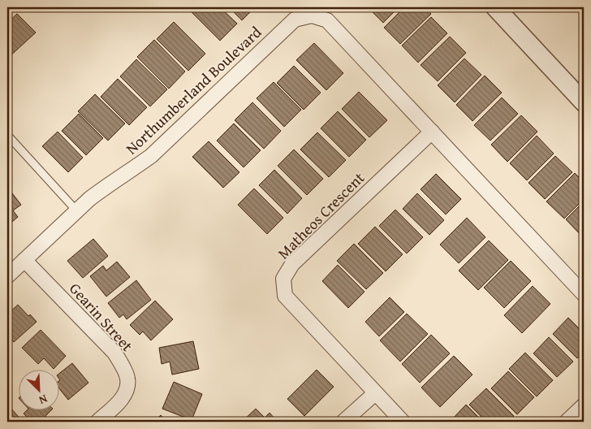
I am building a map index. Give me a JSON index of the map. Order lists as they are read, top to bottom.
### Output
{
  "streets": {
    "street": ["Northumberland Boulevard", "Matheos Crescent", "Gearin Street"]
  },
  "crossings": [
    ["Northumberland Boulevard", "Matheos Crescent"],
    ["Northumberland Boulevard", "Gearin Street"]
  ],
  "north": "bottom right"
}
